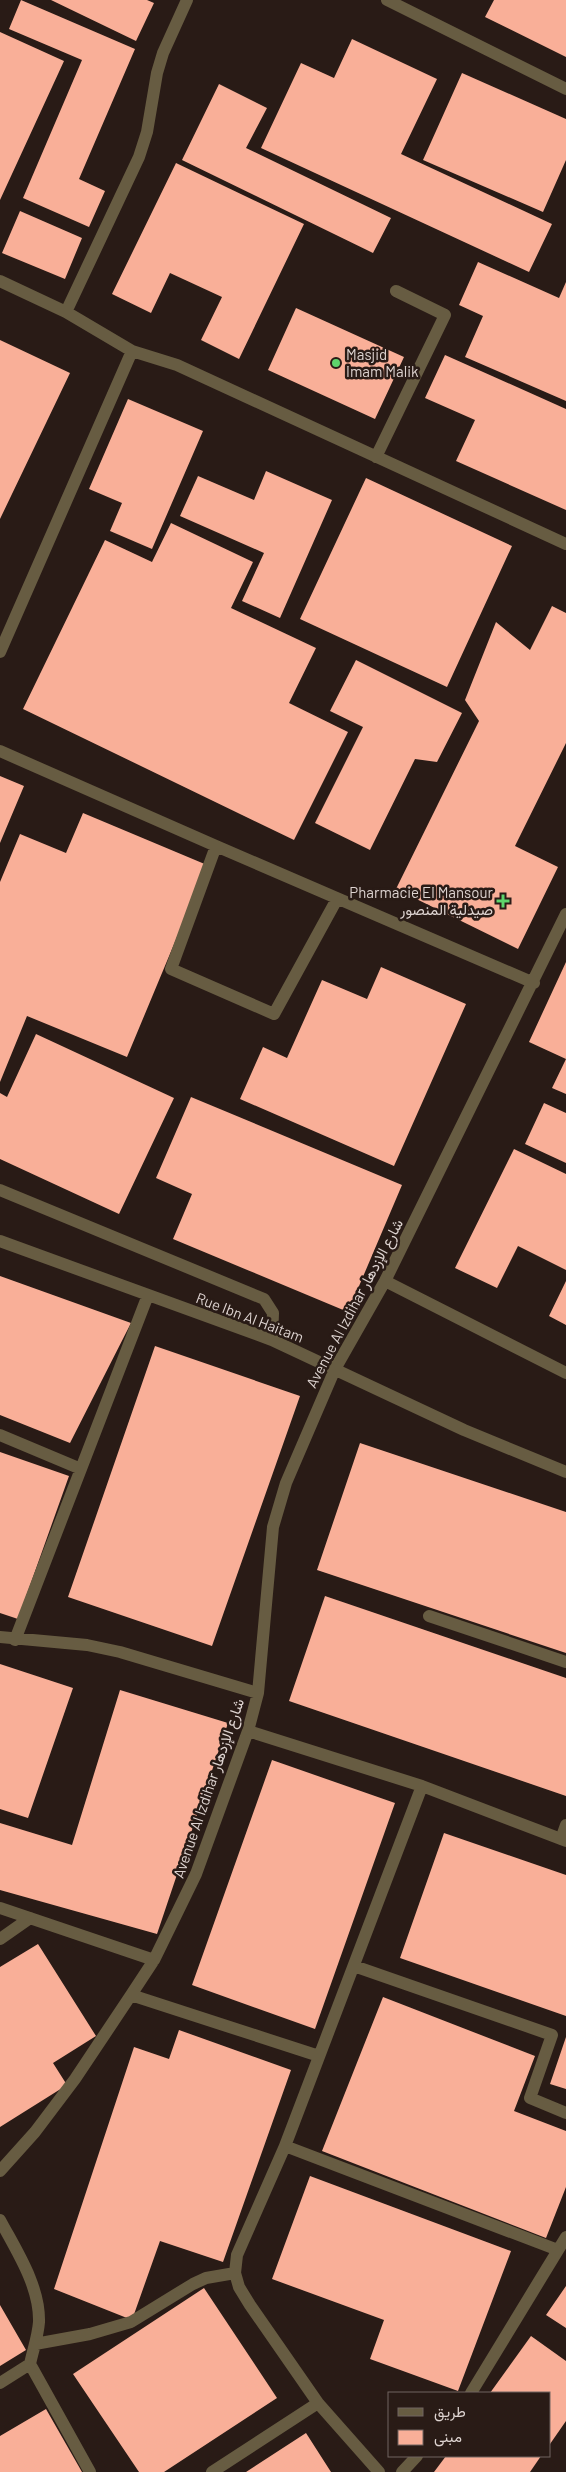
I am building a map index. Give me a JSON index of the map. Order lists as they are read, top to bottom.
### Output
{
  "streets": {
    "street": ["Avenue Al Izdihar شارع الإزدهار", "Rue Ibn Al Haitam"]
  },
  "crossings": [
    ["Avenue Al Izdihar شارع الإزدهار", "Rue Ibn Al Haitam"]
  ],
  "places": {
    "other": ["Masjid Imam Malik"],
    "health": ["Pharmacie El Mansour صيدلية المنصور"]
  },
  "legend": ["طريق", "مبنى"]
}
